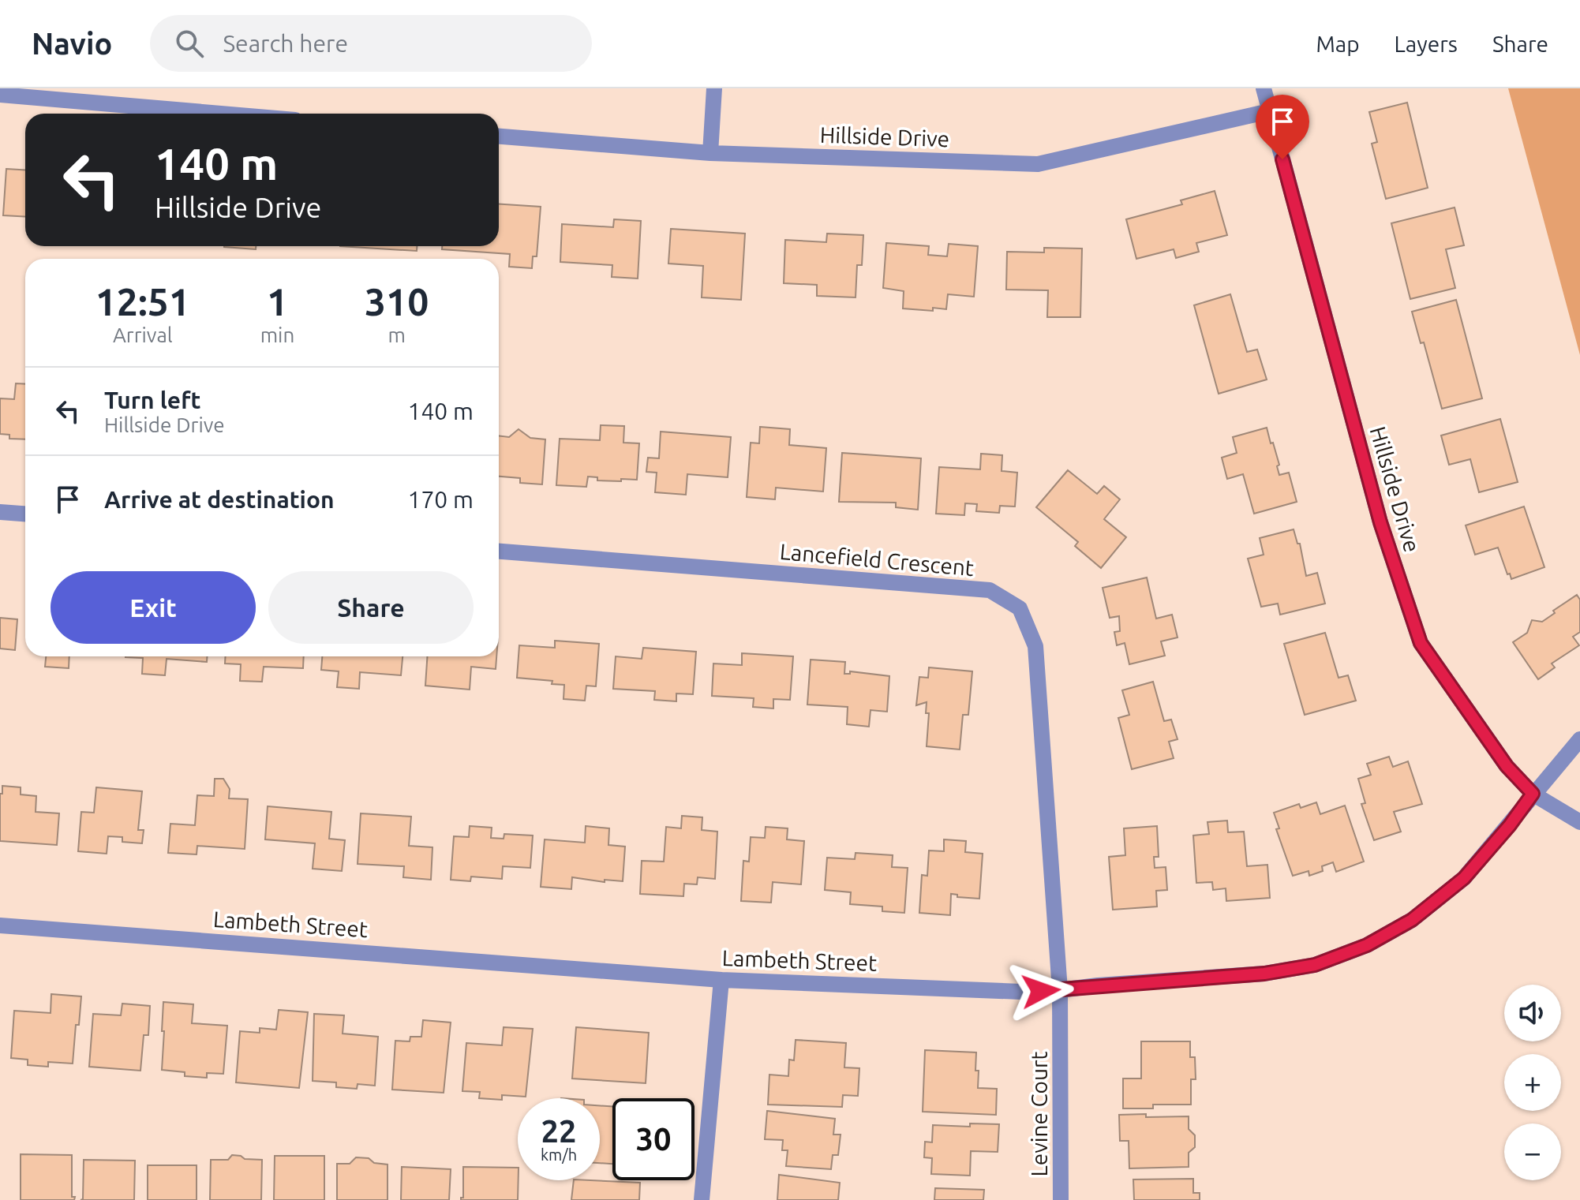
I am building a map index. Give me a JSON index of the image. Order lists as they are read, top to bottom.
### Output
{
  "streets": {
    "street": [
      "Hillside Drive",
      "Lancefield Crescent",
      "Lambeth Street",
      "Levine Court"
    ]
  },
  "crossings": [
    ["Hillside Drive", "Lambeth Street"],
    ["Lancefield Crescent", "Lambeth Street"],
    ["Lancefield Crescent", "Levine Court"],
    ["Lambeth Street", "Levine Court"]
  ],
  "page": {
    "header": "Navio",
    "search": "Search here",
    "nav": ["Map", "Layers", "Share"],
    "turn": ["140 m", "Hillside Drive"],
    "eta": [
      "12:51",
      "Arrival",
      "1",
      "min",
      "310",
      "m"
    ],
    "list": [
      {
        "name": "Turn left",
        "note": "Hillside Drive",
        "value": "140 m"
      },
      {
        "name": "Arrive at destination",
        "value": "170 m"
      }
    ],
    "buttons": ["Exit", "Share"],
    "map_buttons": ["+", "−"],
    "speed": "22 km/h",
    "limit": "30"
  }
}
